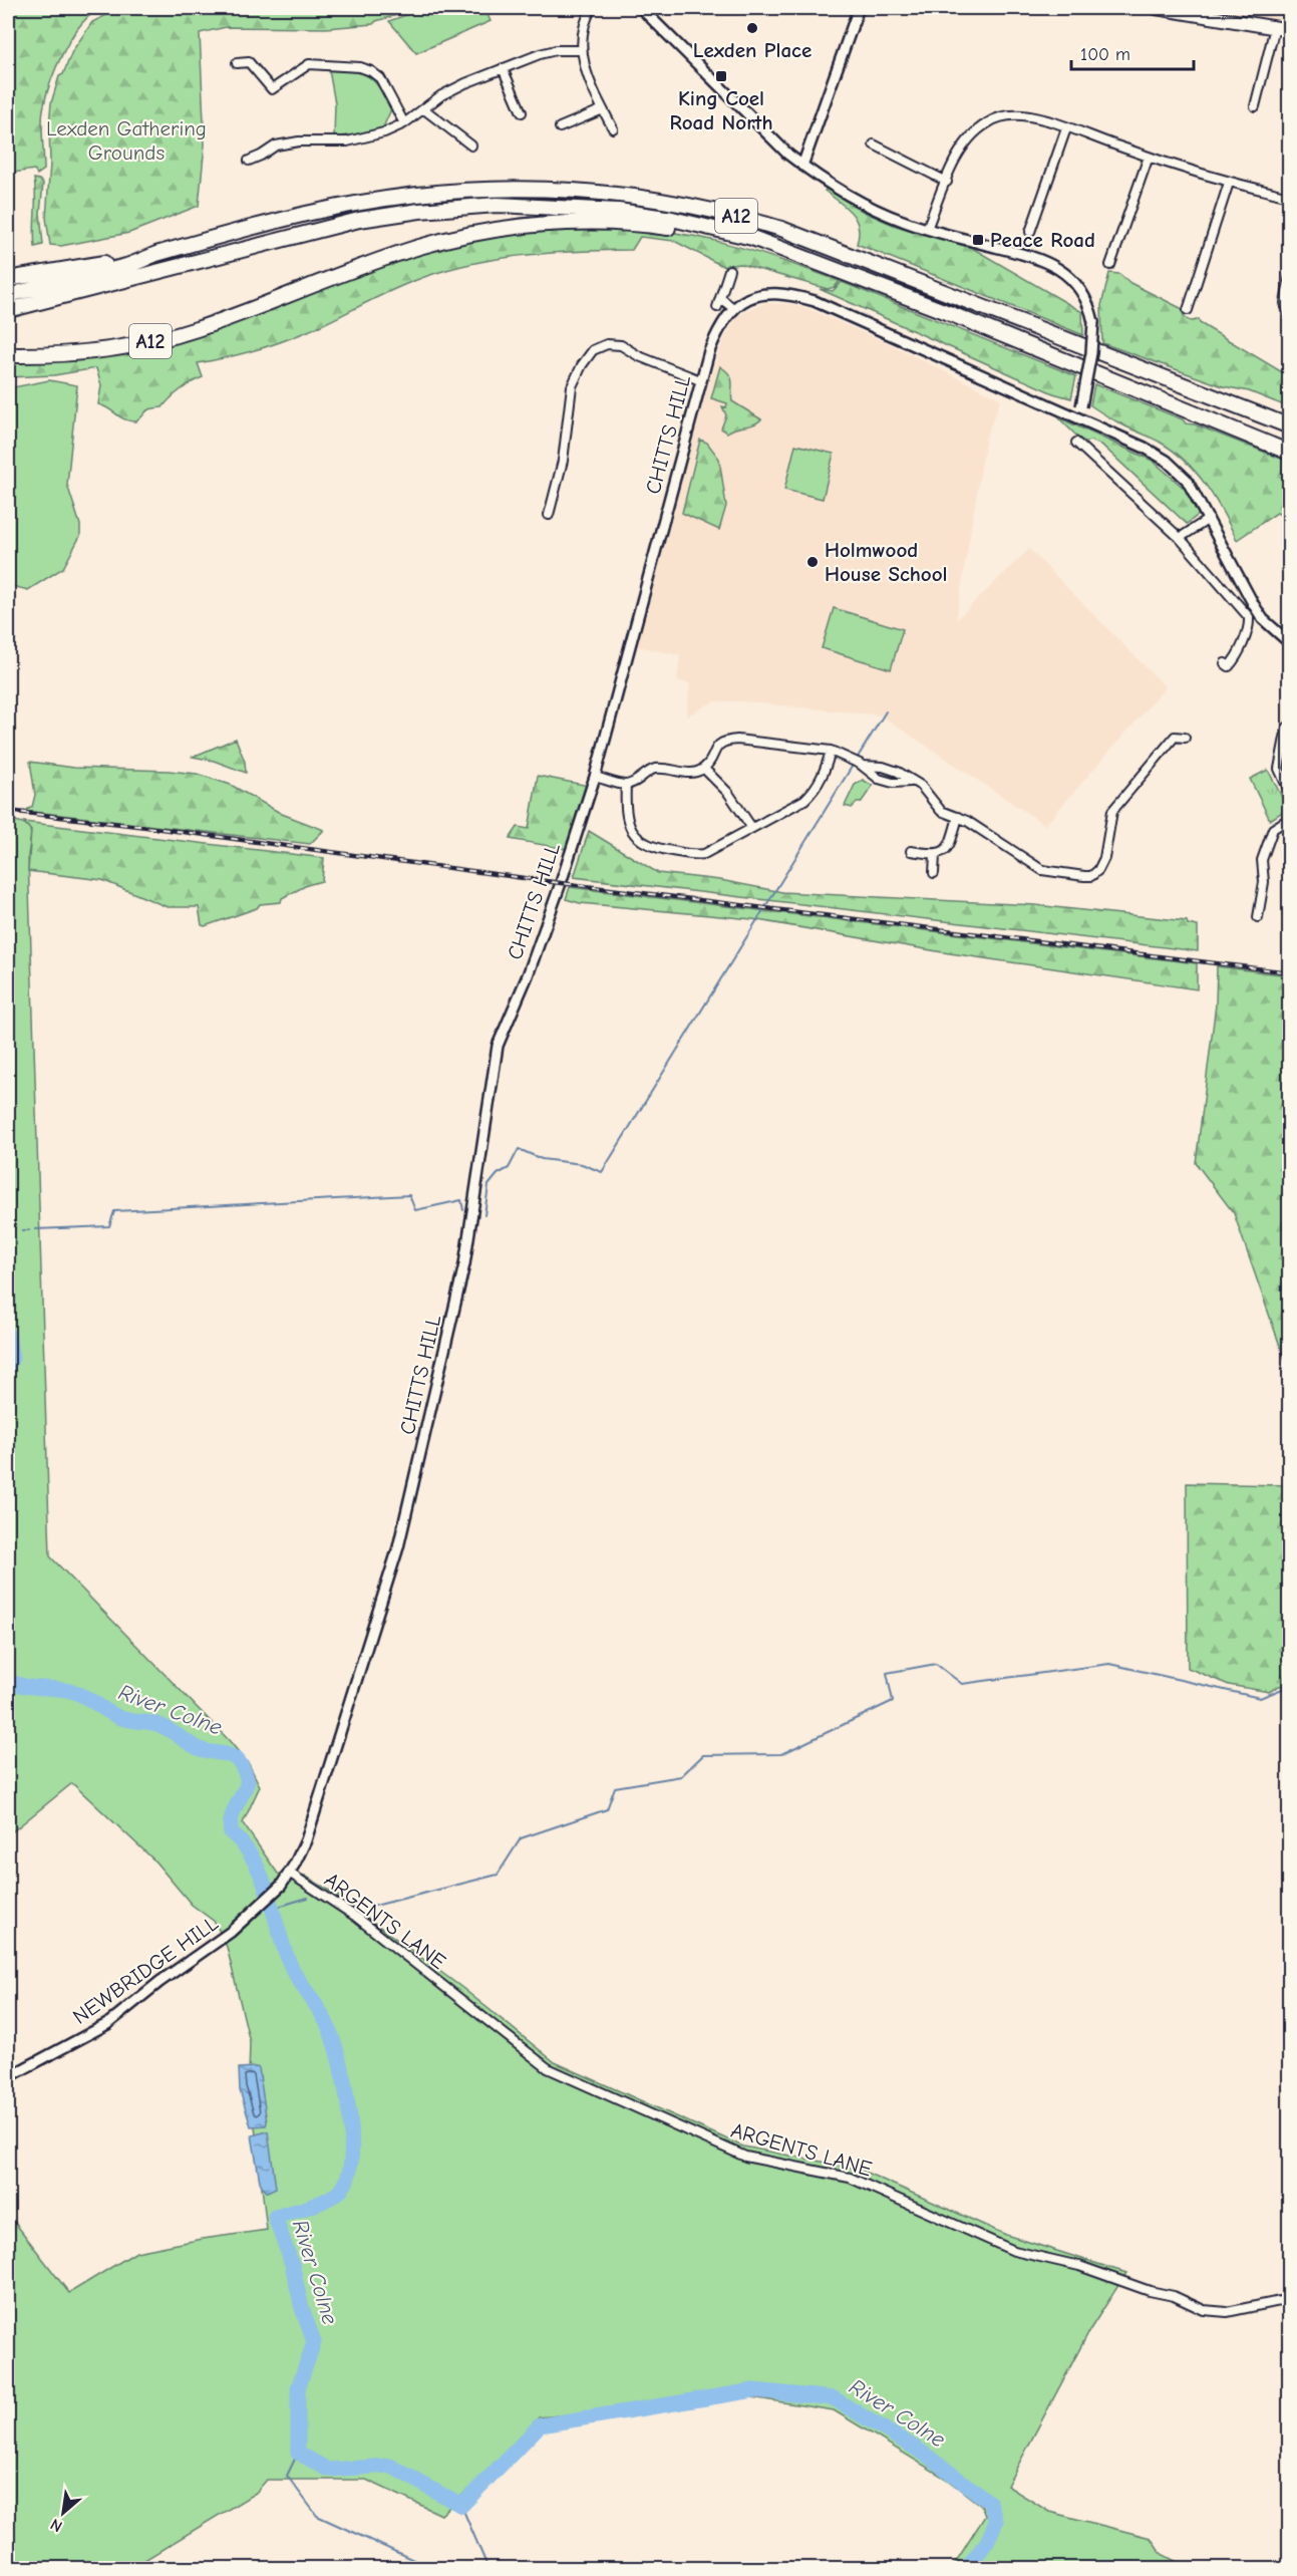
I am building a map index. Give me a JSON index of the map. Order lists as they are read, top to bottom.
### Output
{
  "streets": {
    "highway": ["A12"],
    "street": ["CHITTS HILL", "ARGENTS LANE", "NEWBRIDGE HILL"]
  },
  "crossings": [
    ["CHITTS HILL", "ARGENTS LANE"],
    ["CHITTS HILL", "NEWBRIDGE HILL"],
    ["ARGENTS LANE", "NEWBRIDGE HILL"]
  ],
  "water": ["River Colne"],
  "parks": ["Lexden Gathering Grounds"],
  "places": {
    "other": ["Lexden Place", "Holmwood House School"],
    "transit": ["King Coel Road North", "Peace Road"]
  },
  "scale_bar": "100 m",
  "north": "bottom left"
}
